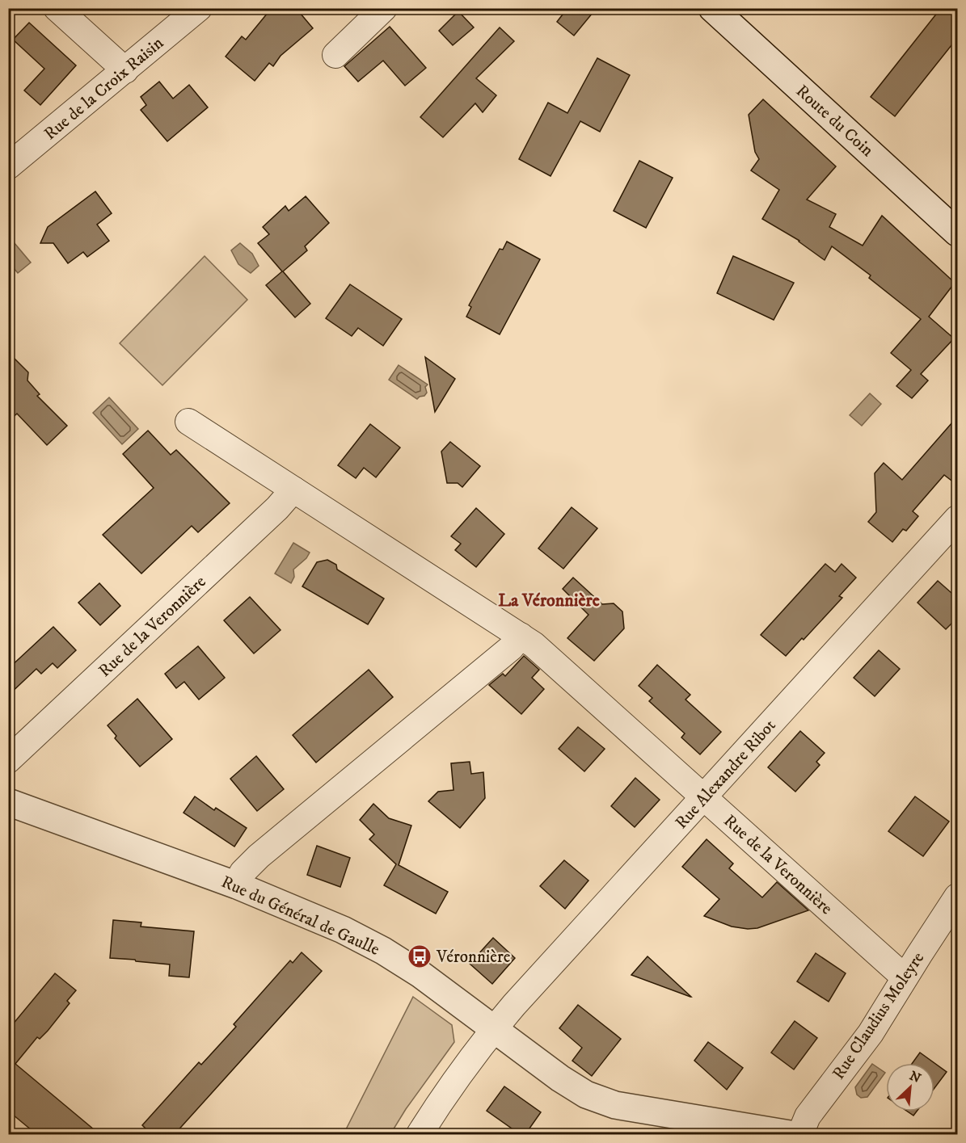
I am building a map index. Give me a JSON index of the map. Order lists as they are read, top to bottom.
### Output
{
  "streets": {
    "street": [
      "Rue de la Croix Raisin",
      "Route du Coin",
      "Rue de la Veronnière",
      "Rue Alexandre Ribot",
      "Rue du Général de Gaulle",
      "Rue Claudius Moleyre"
    ]
  },
  "crossings": [
    ["Rue de la Veronnière", "Rue Alexandre Ribot"],
    ["Rue de la Veronnière", "Rue Claudius Moleyre"],
    ["Rue Alexandre Ribot", "Rue du Général de Gaulle"]
  ],
  "districts": ["La Véronnière"],
  "places": {
    "bus stop": ["Véronnière"]
  },
  "north": "top right"
}
